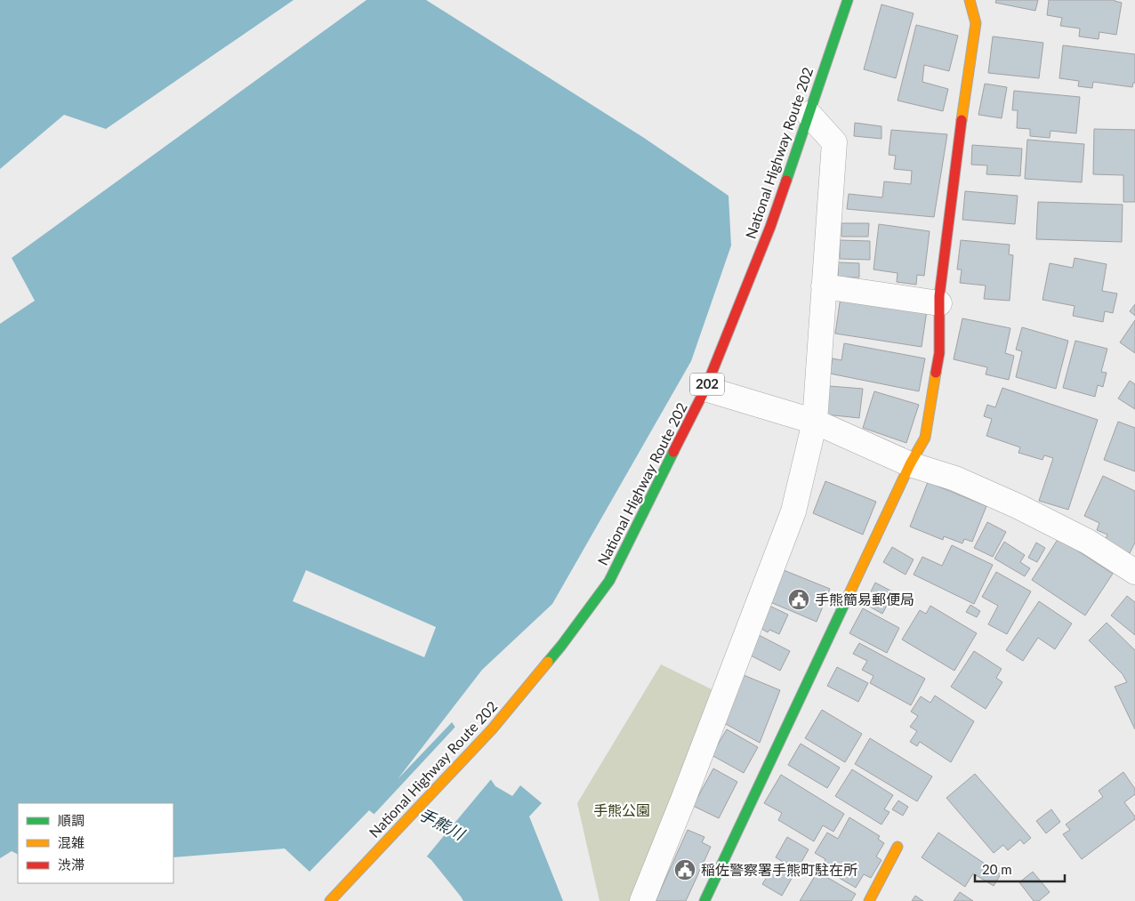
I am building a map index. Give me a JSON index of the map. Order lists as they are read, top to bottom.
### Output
{
  "streets": {
    "main road": ["National Highway Route 202", "202"]
  },
  "water": ["手熊川"],
  "parks": ["手熊公園"],
  "places": {
    "public building": ["手熊簡易郵便局", "稲佐警察署手熊町駐在所"]
  },
  "legend": ["順調", "混雑", "渋滞"],
  "scale_bar": "20 m"
}
